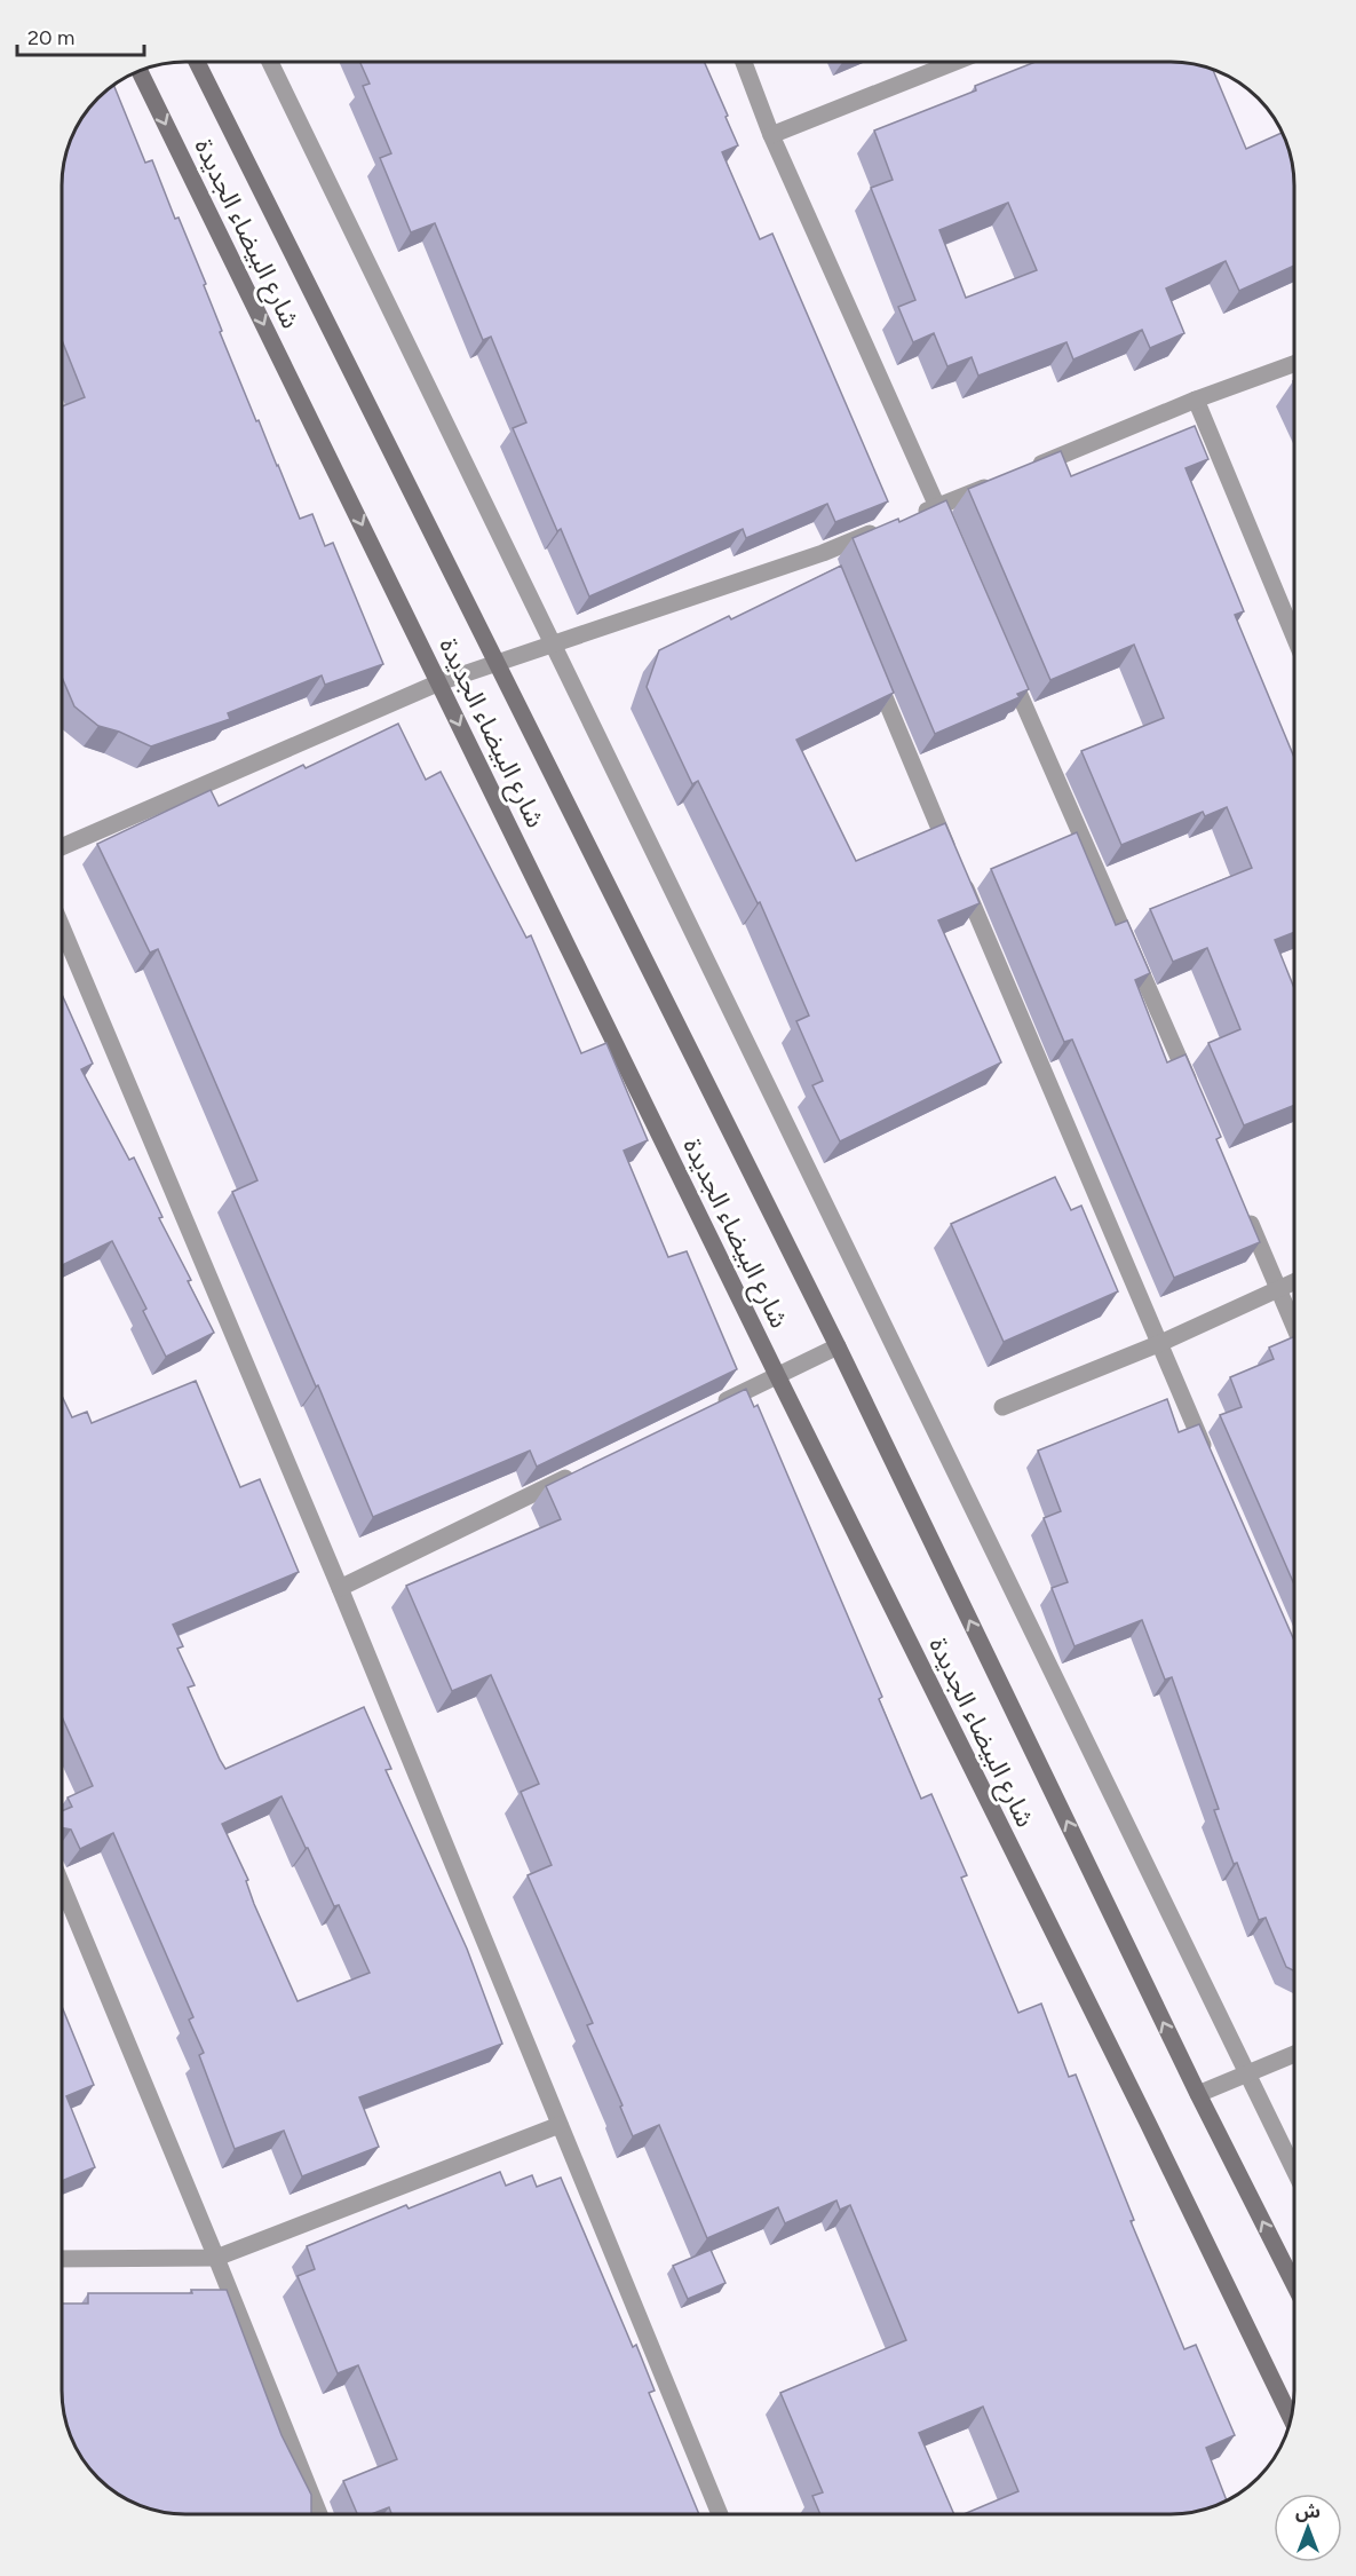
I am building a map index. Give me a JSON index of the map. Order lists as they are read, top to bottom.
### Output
{
  "streets": {
    "street": ["شارع البيضاء الجديدة"]
  },
  "scale_bar": "20 m",
  "north": "top"
}
